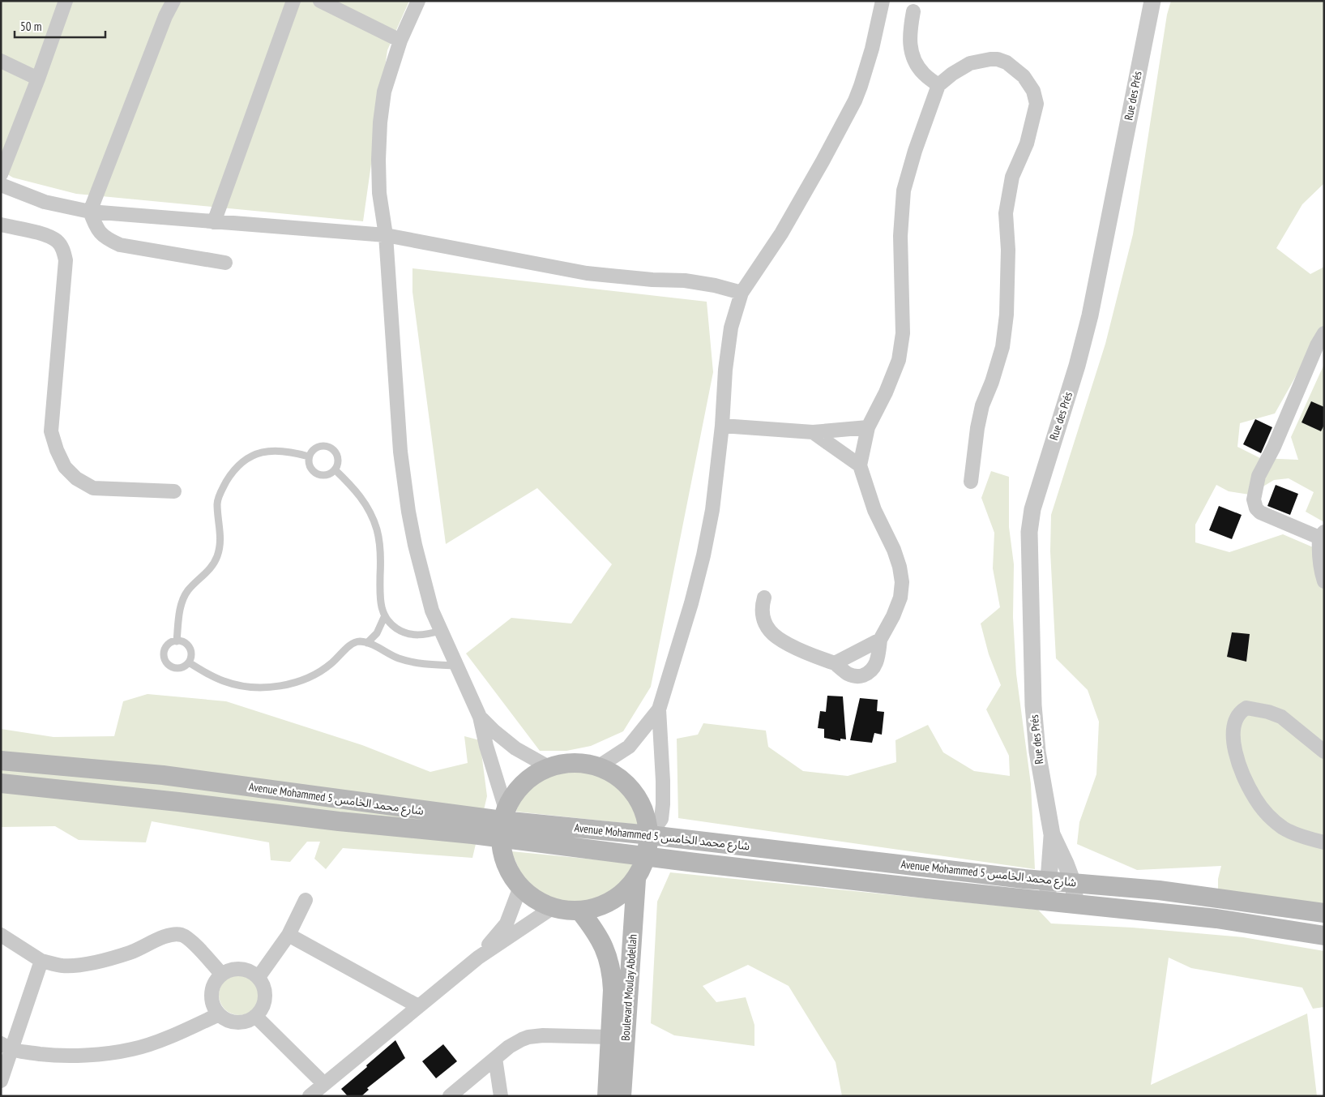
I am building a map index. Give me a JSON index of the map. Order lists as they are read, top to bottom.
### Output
{
  "streets": {
    "main road": ["Avenue Mohammed 5 شارع محمد الخامس", "Boulevard Moulay Abdellah"],
    "street": ["Rue des Prés"]
  },
  "crossings": [
    ["Rue des Prés", "Avenue Mohammed 5 شارع محمد الخامس"]
  ],
  "scale_bar": "50 m"
}
